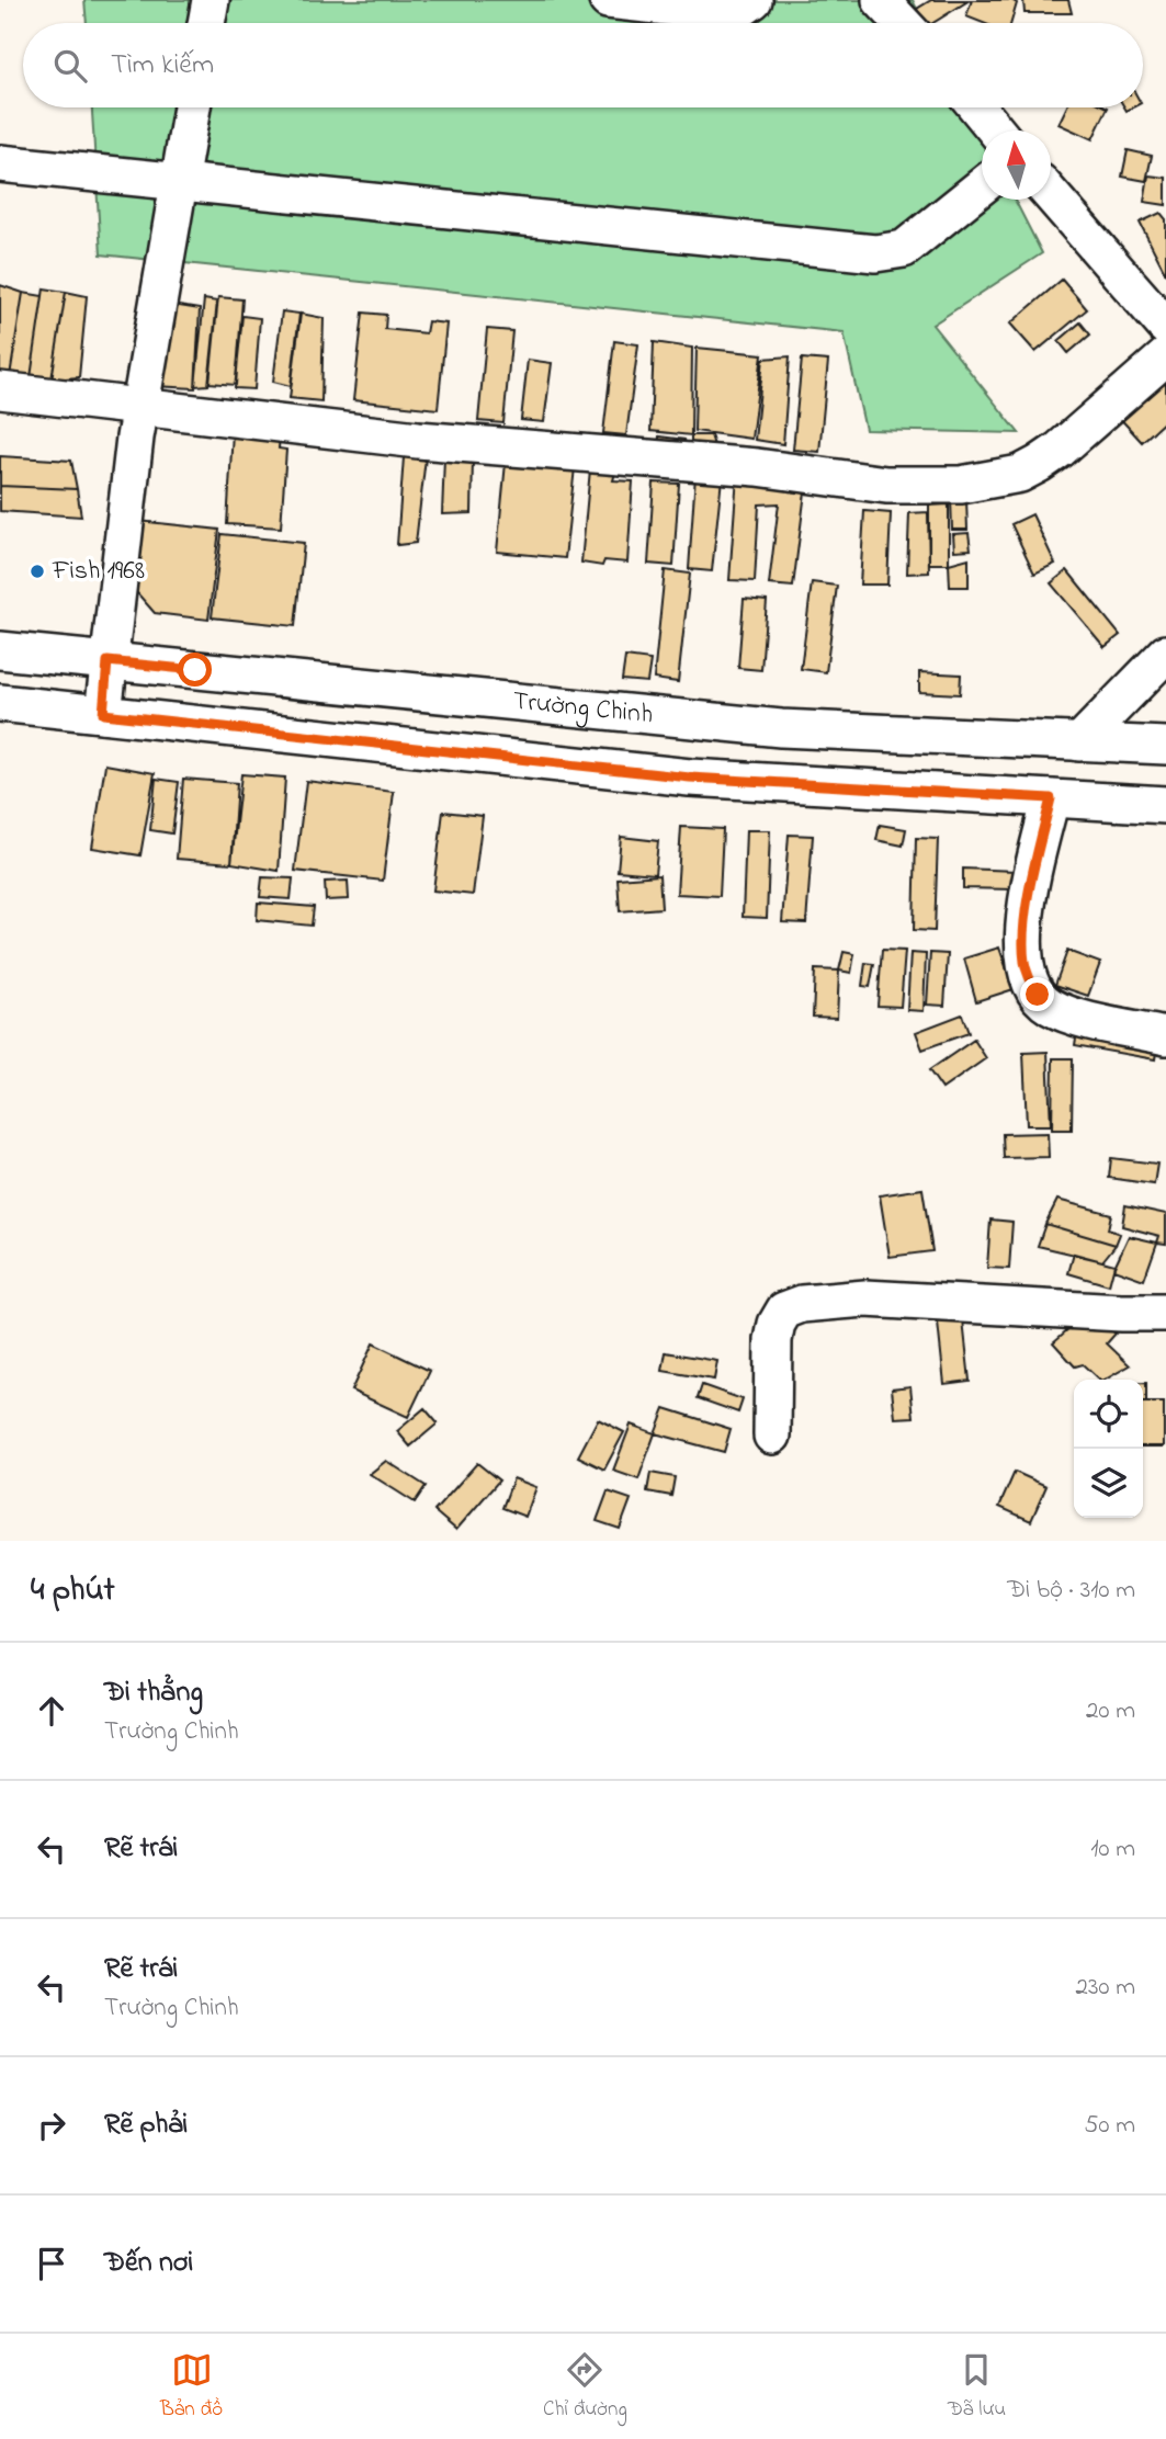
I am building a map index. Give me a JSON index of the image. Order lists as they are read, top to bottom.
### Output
{
  "streets": {
    "street": ["Trường Chinh"]
  },
  "places": ["Fish 1968"],
  "north": "top",
  "page": {
    "search": "Tìm kiếm",
    "heading": ["4 phút", "Đi bộ · 310 m"],
    "list": [
      ["Đi thẳng", "Trường Chinh", "20 m"],
      ["Rẽ trái", "10 m"],
      ["Rẽ trái", "Trường Chinh", "230 m"],
      ["Rẽ phải", "50 m"],
      "Đến nơi"
    ],
    "nav": ["Bản đồ", "Chỉ đường", "Đã lưu"]
  }
}
